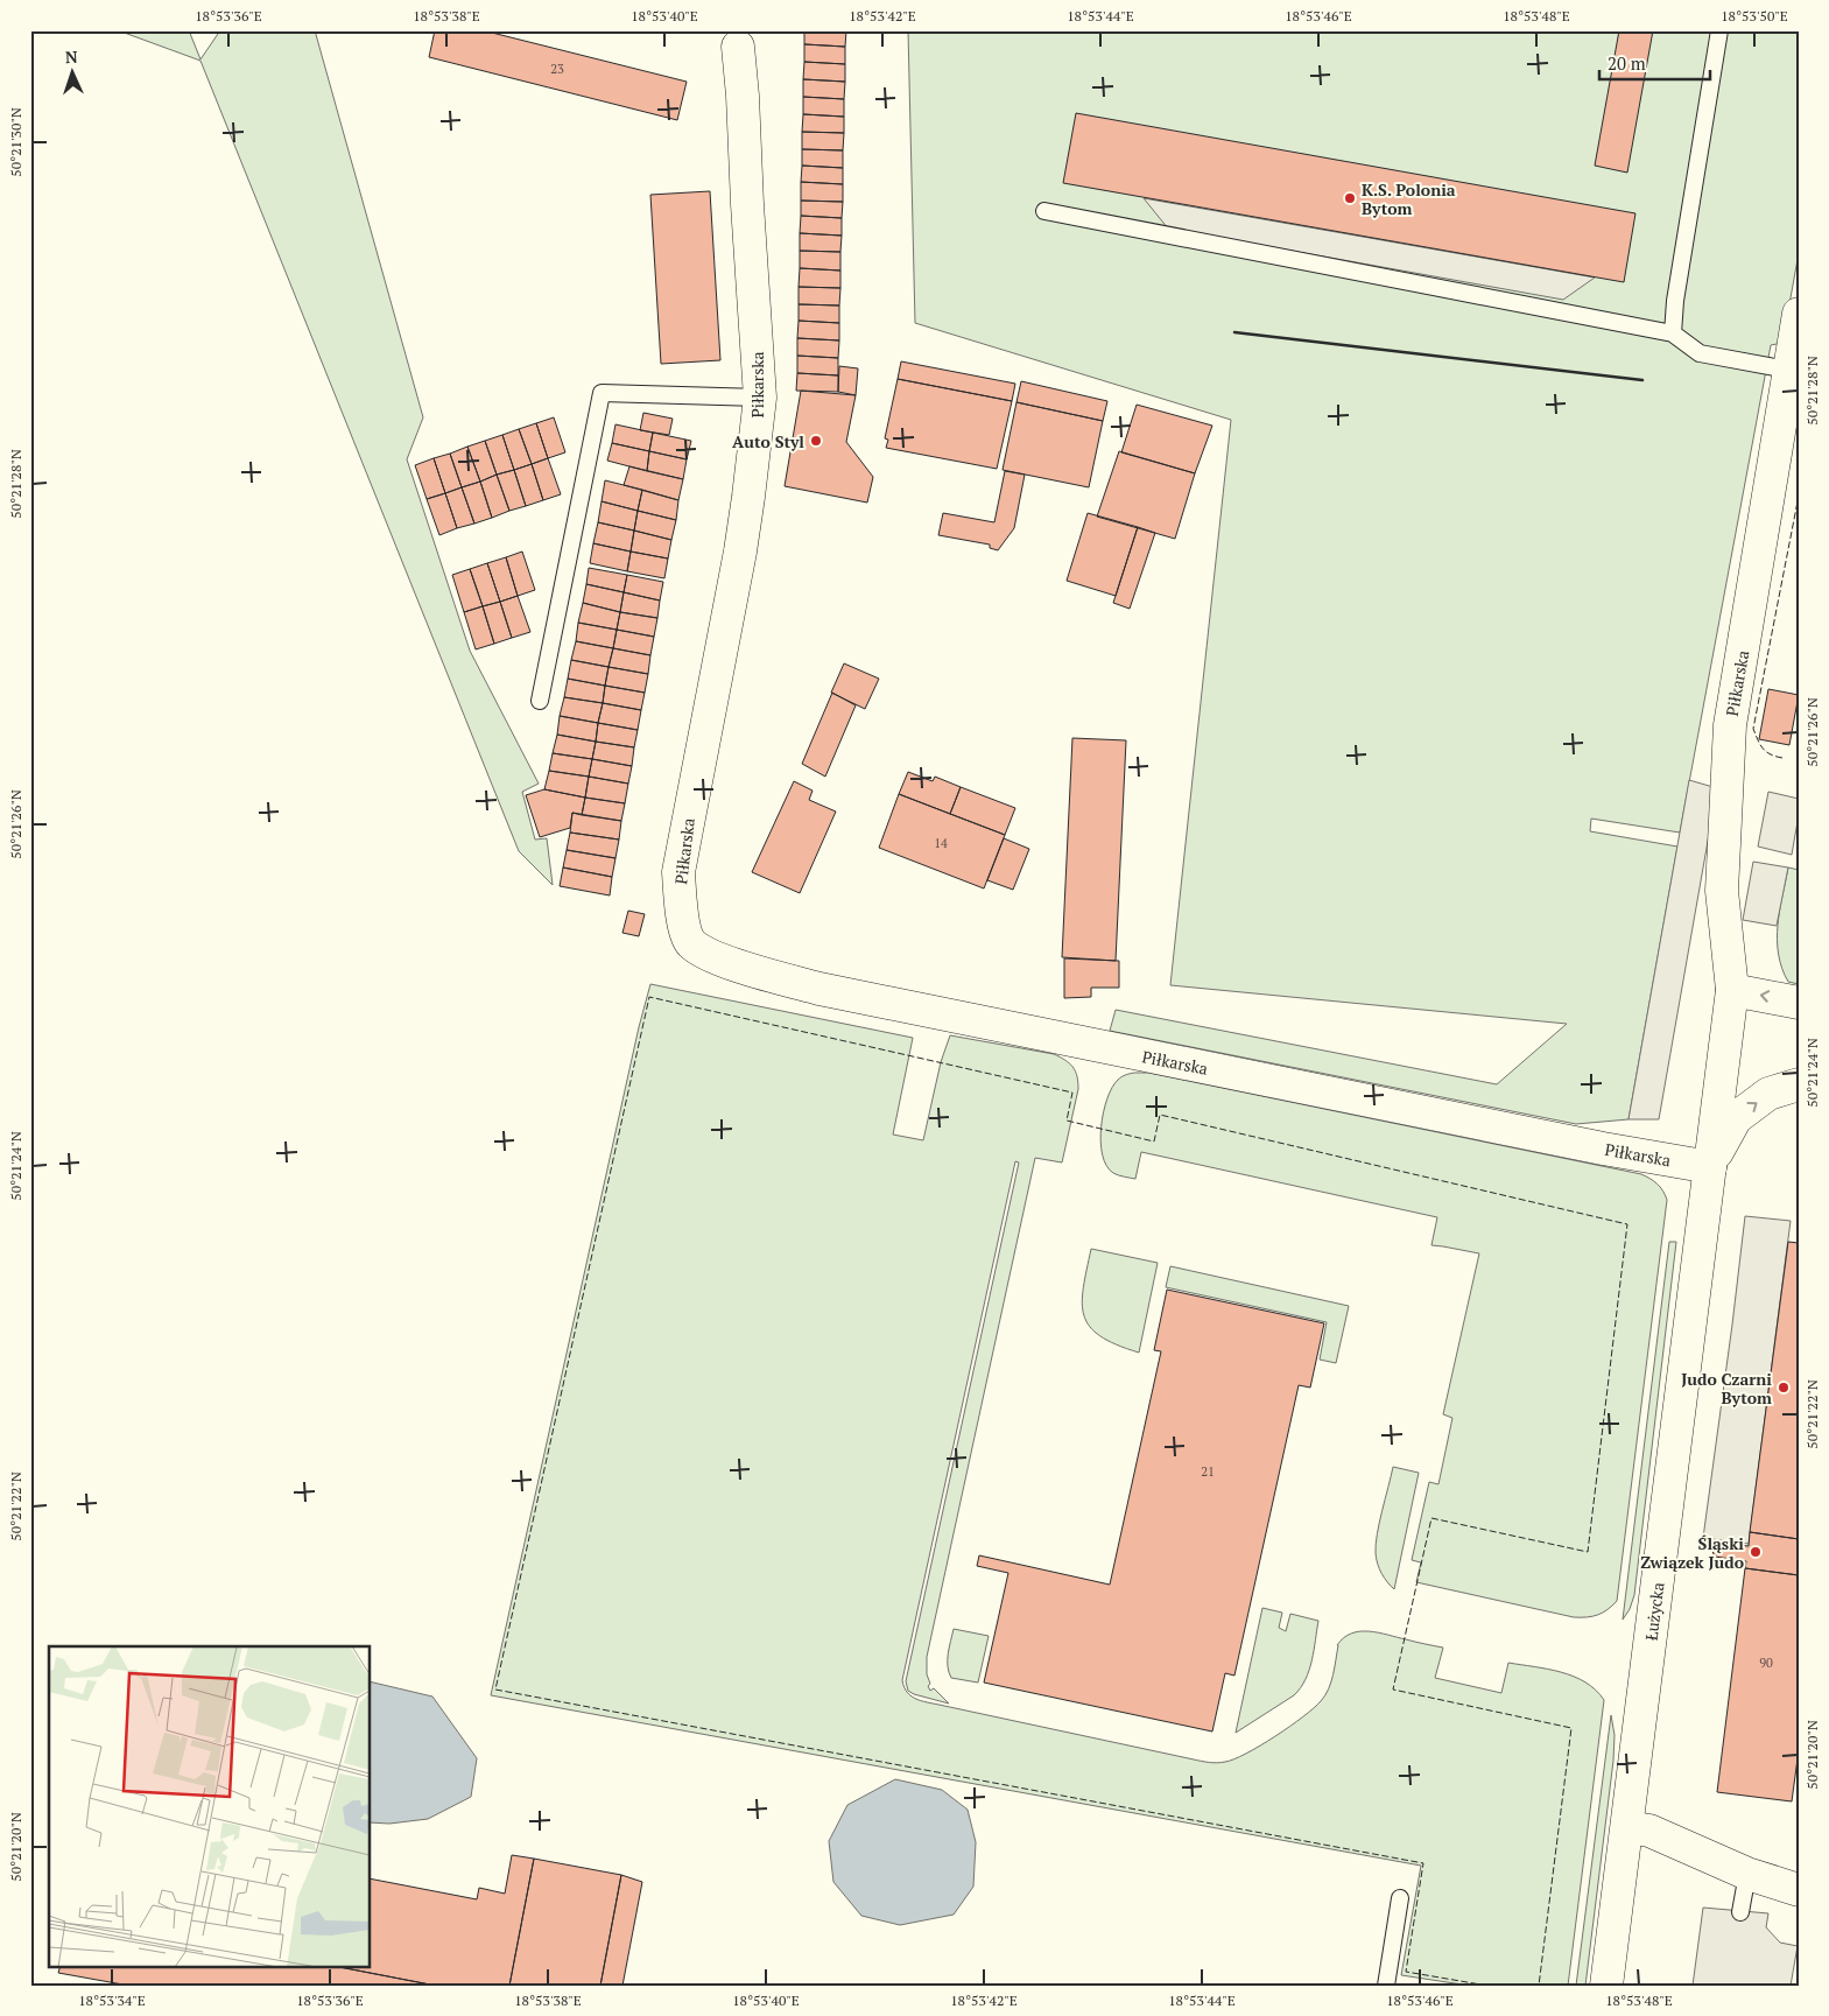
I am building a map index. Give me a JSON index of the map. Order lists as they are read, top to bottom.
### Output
{
  "streets": {
    "street": ["Piłkarska", "Łużycka"]
  },
  "crossings": [
    ["Piłkarska", "Łużycka"]
  ],
  "places": [
    "K.S. Polonia Bytom",
    "Auto Styl",
    "Judo Czarni Bytom",
    "Śląski Związek Judo"
  ],
  "house_numbers": [
    "23",
    "14",
    "21",
    "90"
  ],
  "scale_bar": "20 m",
  "north": "top",
  "coordinates": [
    "18°53'36\"E",
    "18°53'38\"E",
    "18°53'40\"E",
    "18°53'42\"E",
    "18°53'44\"E",
    "18°53'46\"E",
    "18°53'48\"E",
    "18°53'50\"E",
    "50°21'30\"N",
    "50°21'28\"N",
    "50°21'26\"N",
    "50°21'24\"N",
    "50°21'22\"N",
    "50°21'20\"N",
    "18°53'34\"E"
  ]
}
